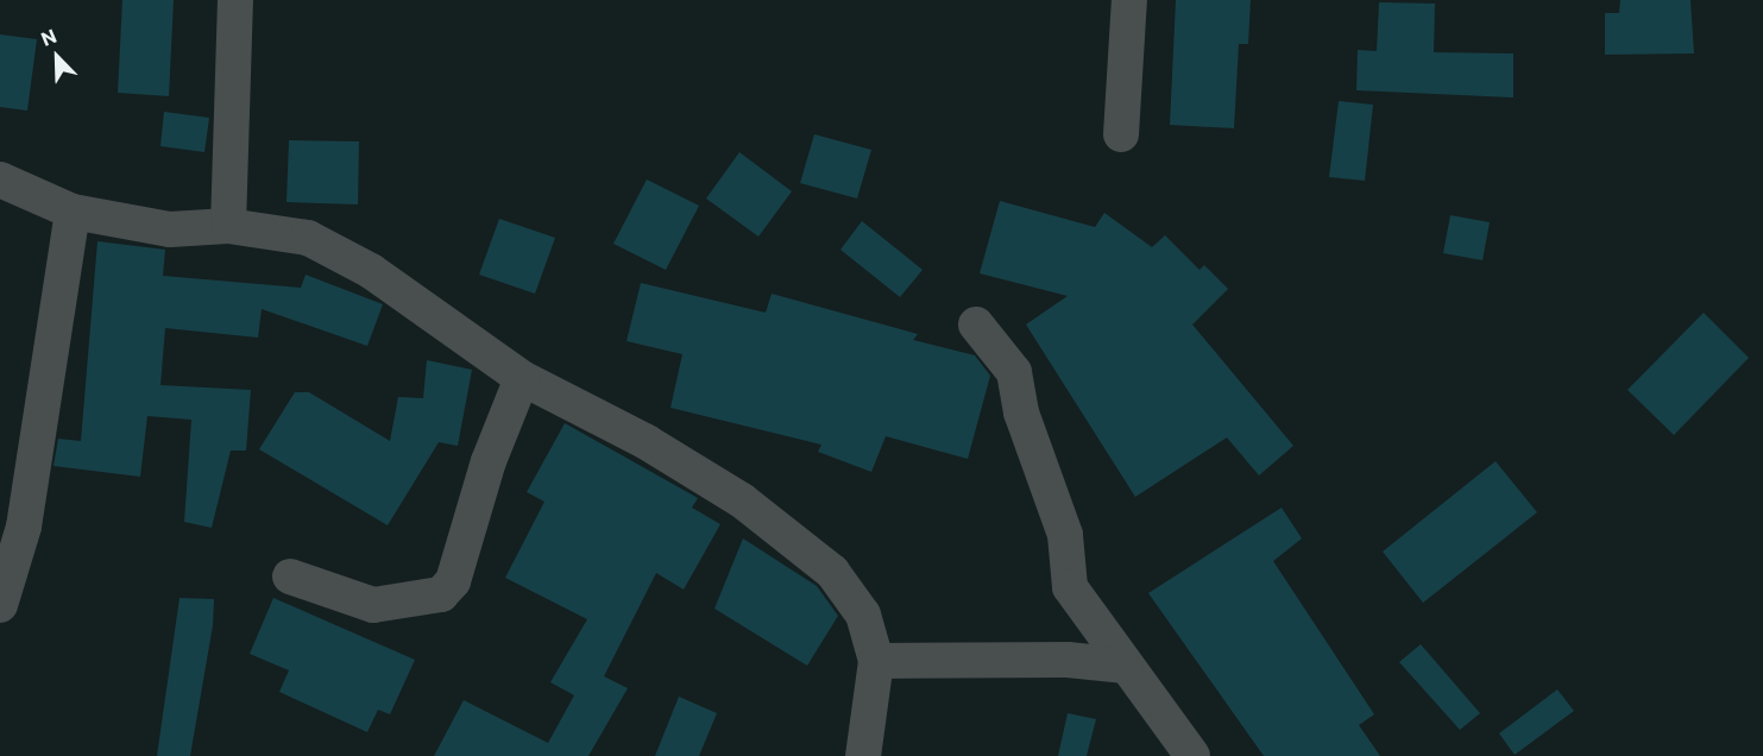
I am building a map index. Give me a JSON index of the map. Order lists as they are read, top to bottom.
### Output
{
  "north": "top left"
}
